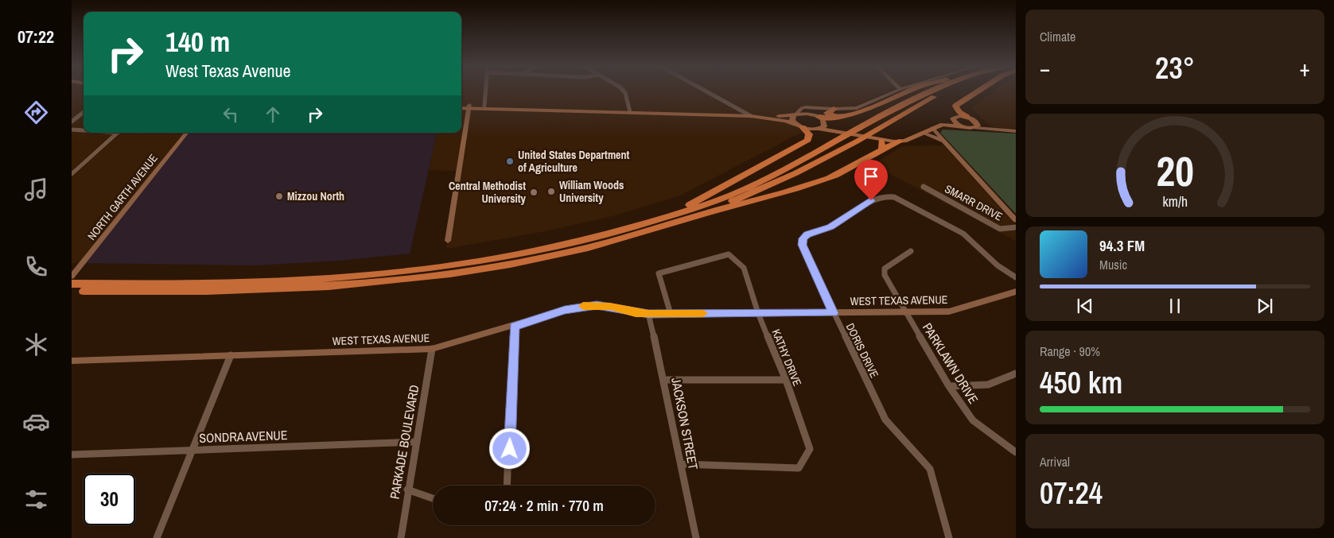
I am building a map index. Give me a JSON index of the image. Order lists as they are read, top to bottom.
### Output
{
  "streets": {
    "street": [
      "NORTH GARTH AVENUE",
      "SMARR DRIVE",
      "WEST TEXAS AVENUE",
      "DORIS DRIVE",
      "KATHY DRIVE",
      "PARKLAWN DRIVE",
      "JACKSON STREET",
      "SONDRA AVENUE",
      "PARKADE BOULEVARD"
    ]
  },
  "crossings": [
    ["WEST TEXAS AVENUE", "DORIS DRIVE"],
    ["WEST TEXAS AVENUE", "KATHY DRIVE"],
    ["WEST TEXAS AVENUE", "PARKLAWN DRIVE"],
    ["WEST TEXAS AVENUE", "JACKSON STREET"],
    ["WEST TEXAS AVENUE", "PARKADE BOULEVARD"],
    ["KATHY DRIVE", "JACKSON STREET"],
    ["SONDRA AVENUE", "PARKADE BOULEVARD"]
  ],
  "places": [
    "United States Department of Agriculture",
    "William Woods University",
    "Central Methodist University",
    "Mizzou North"
  ],
  "page": {
    "tabs": "07:22",
    "tile": [
      "Climate",
      ["Range · 90%", "450 km"],
      ["Arrival", "07:24"]
    ],
    "turn": ["140 m", "West Texas Avenue"],
    "heat": ["−", "23°", "+"],
    "song": ["94.3 FM", "Music"],
    "limit": "30",
    "trip": "07:24 · 2 min · 770 m",
    "gauge": ["20", "km/h"]
  }
}
